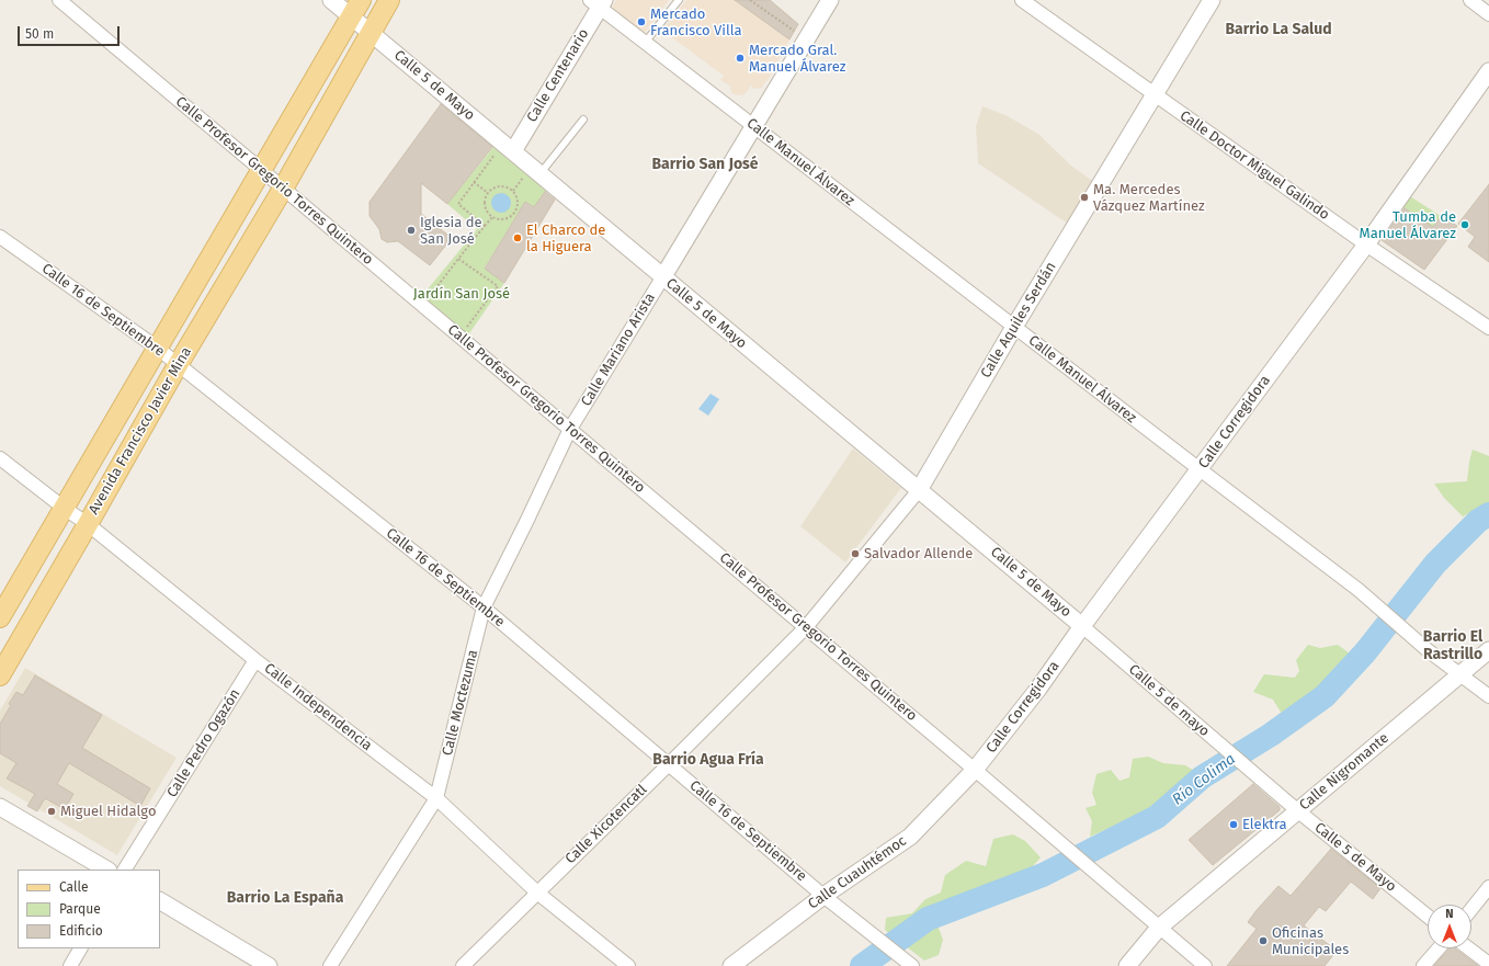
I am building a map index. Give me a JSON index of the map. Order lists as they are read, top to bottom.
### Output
{
  "streets": {
    "main road": ["Avenida Francisco Javier Mina"],
    "street": [
      "Calle Centenario",
      "Calle 5 de Mayo",
      "Calle Manuel Álvarez",
      "Calle Doctor Miguel Galindo",
      "Calle Profesor Gregorio Torres Quintero",
      "Calle 16 de Septiembre",
      "Calle Aquiles Serdán",
      "Calle Mariano Arista",
      "Calle Corregidora",
      "Calle 5 de mayo",
      "Calle Moctezuma",
      "Calle Independencia",
      "Calle Pedro Ogazón",
      "Calle Nigromante",
      "Calle Xicotencatl",
      "Calle Cuauhtémoc"
    ]
  },
  "crossings": [
    ["Calle Centenario", "Calle 5 de Mayo"],
    ["Calle Centenario", "Calle Manuel Álvarez"],
    ["Calle 5 de Mayo", "Calle Aquiles Serdán"],
    ["Calle 5 de Mayo", "Calle Mariano Arista"],
    ["Calle 5 de Mayo", "Calle Corregidora"],
    ["Calle 5 de Mayo", "Avenida Francisco Javier Mina"],
    ["Calle 5 de Mayo", "Calle 5 de mayo"],
    ["Calle 5 de Mayo", "Calle Nigromante"],
    ["Calle Manuel Álvarez", "Calle Aquiles Serdán"],
    ["Calle Manuel Álvarez", "Calle Mariano Arista"],
    ["Calle Manuel Álvarez", "Calle Corregidora"],
    ["Calle Manuel Álvarez", "Calle Nigromante"],
    ["Calle Doctor Miguel Galindo", "Calle Aquiles Serdán"],
    ["Calle Doctor Miguel Galindo", "Calle Corregidora"],
    ["Calle Profesor Gregorio Torres Quintero", "Calle Aquiles Serdán"],
    ["Calle Profesor Gregorio Torres Quintero", "Calle Mariano Arista"],
    ["Calle Profesor Gregorio Torres Quintero", "Calle Corregidora"],
    ["Calle Profesor Gregorio Torres Quintero", "Avenida Francisco Javier Mina"],
    ["Calle Profesor Gregorio Torres Quintero", "Calle Moctezuma"],
    ["Calle Profesor Gregorio Torres Quintero", "Calle Nigromante"],
    ["Calle Profesor Gregorio Torres Quintero", "Calle Xicotencatl"],
    ["Calle Profesor Gregorio Torres Quintero", "Calle Cuauhtémoc"],
    ["Calle 16 de Septiembre", "Avenida Francisco Javier Mina"],
    ["Calle 16 de Septiembre", "Calle Moctezuma"],
    ["Calle 16 de Septiembre", "Calle Xicotencatl"],
    ["Calle 16 de Septiembre", "Calle Cuauhtémoc"],
    ["Calle Aquiles Serdán", "Calle Xicotencatl"],
    ["Calle Mariano Arista", "Calle Moctezuma"],
    ["Calle Corregidora", "Calle 5 de mayo"],
    ["Calle Corregidora", "Calle Cuauhtémoc"],
    ["Avenida Francisco Javier Mina", "Calle Independencia"],
    ["Calle Moctezuma", "Calle Independencia"],
    ["Calle Independencia", "Calle Pedro Ogazón"],
    ["Calle Independencia", "Calle Xicotencatl"]
  ],
  "districts": [
    "Barrio La Salud",
    "Barrio San José",
    "Barrio El Rastrillo",
    "Barrio Agua Fría",
    "Barrio La España"
  ],
  "water": ["Río Colima"],
  "parks": ["Jardín San José"],
  "places": [
    "Mercado Francisco Villa",
    "Mercado Gral. Manuel Álvarez",
    "Ma. Mercedes Vázquez Martínez",
    "Tumba de Manuel Álvarez",
    "Iglesia de San José",
    "El Charco de la Higuera",
    "Salvador Allende",
    "Miguel Hidalgo",
    "Elektra",
    "Oficinas Municipales"
  ],
  "legend": ["Calle", "Parque", "Edificio"],
  "scale_bar": "50 m",
  "north": "top"
}
